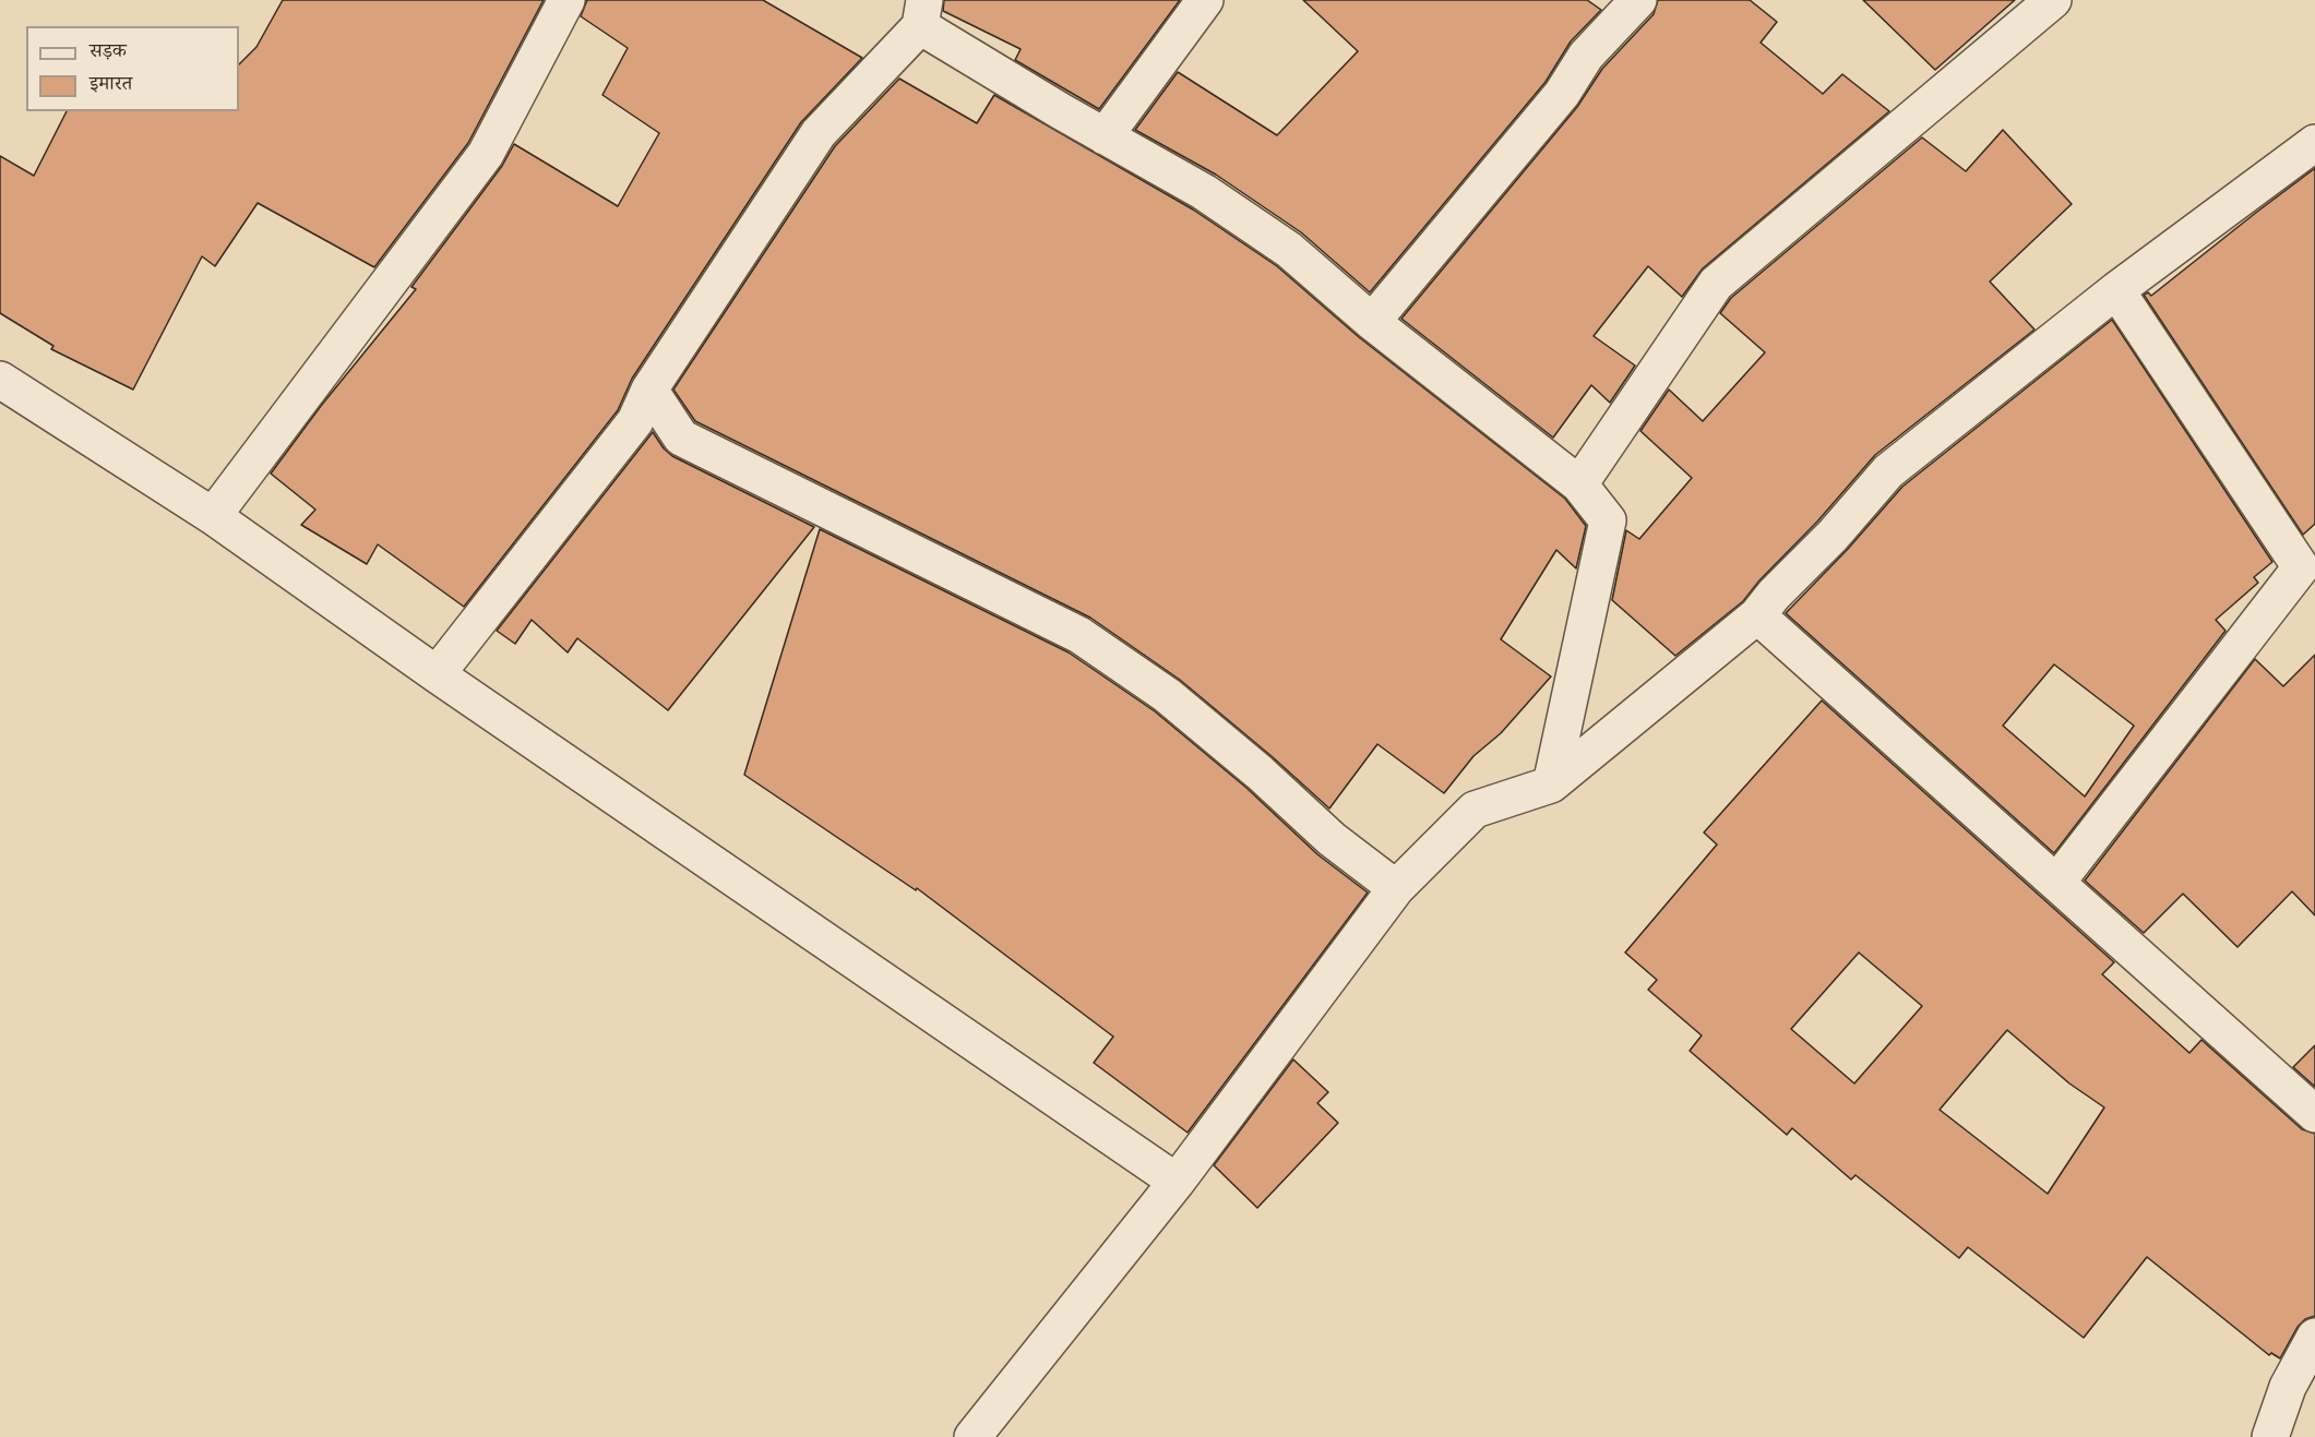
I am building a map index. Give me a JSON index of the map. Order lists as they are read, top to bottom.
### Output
{
  "legend": ["सड़क", "इमारत"]
}
